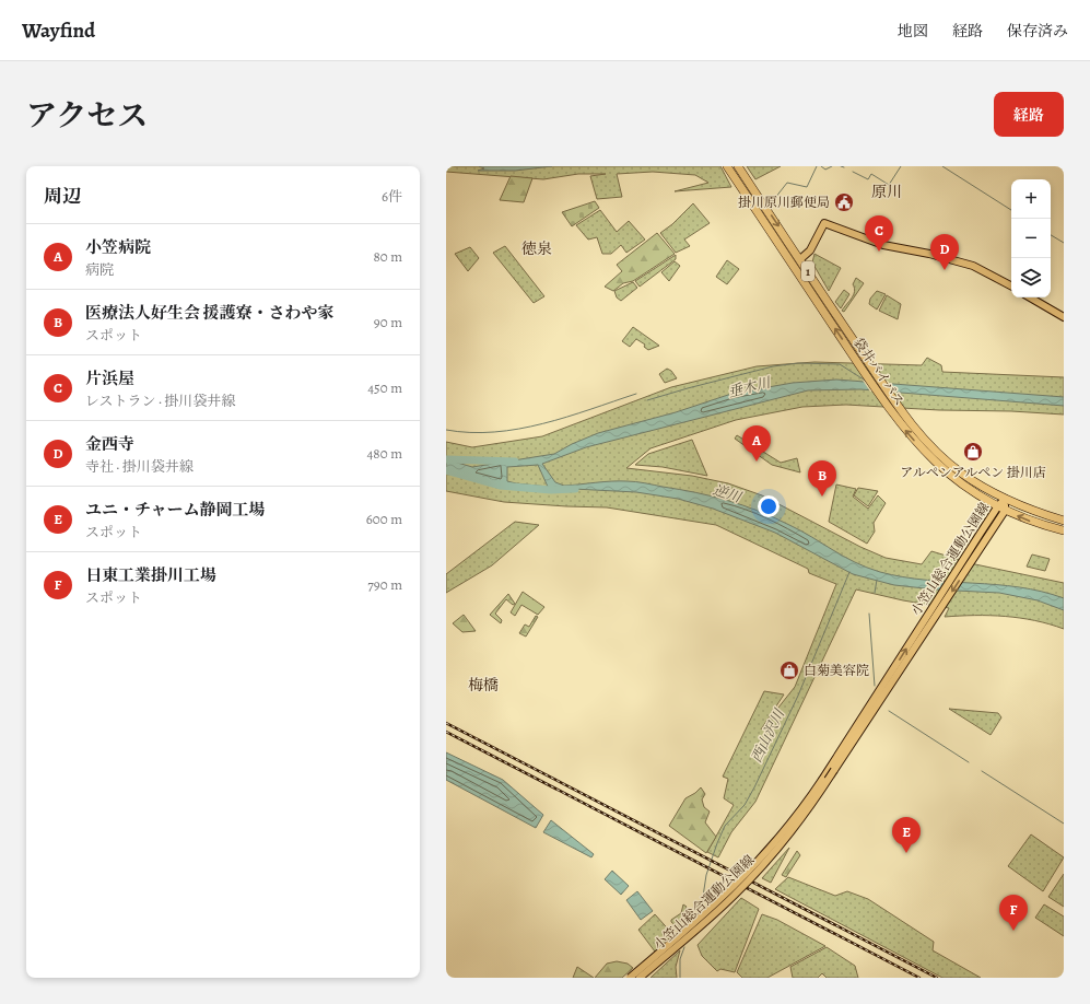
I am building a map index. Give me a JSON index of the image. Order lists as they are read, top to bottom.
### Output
{
  "streets": {
    "highway": ["1", "袋井バイパス"],
    "main road": ["小笠山総合運動公園線"]
  },
  "crossings": [
    ["袋井バイパス", "小笠山総合運動公園線"]
  ],
  "districts": ["原川", "徳泉", "梅橋"],
  "water": ["垂木川", "逆川", "西山沢川"],
  "places": {
    "public building": ["掛川原川郵便局"],
    "shop": ["アルペンアルペン 掛川店", "白菊美容院"]
  },
  "page": {
    "header": "Wayfind",
    "nav": ["地図", "経路", "保存済み"],
    "title": "アクセス",
    "buttons": "経路",
    "heading": ["周辺", "6件"],
    "map_buttons": ["+", "−"],
    "pins": [
      "C",
      "D",
      "A",
      "B",
      "E",
      "F"
    ],
    "list": [
      {
        "mark": "A",
        "name": "小笠病院",
        "note": "病院",
        "value": "80 m"
      },
      {
        "mark": "B",
        "name": "医療法人好生会 援護寮・さわや家",
        "note": "スポット",
        "value": "90 m"
      },
      {
        "mark": "C",
        "name": "片浜屋",
        "note": "レストラン · 掛川袋井線",
        "value": "450 m"
      },
      {
        "mark": "D",
        "name": "金西寺",
        "note": "寺社 · 掛川袋井線",
        "value": "480 m"
      },
      {
        "mark": "E",
        "name": "ユニ・チャーム静岡工場",
        "note": "スポット",
        "value": "600 m"
      },
      {
        "mark": "F",
        "name": "日東工業掛川工場",
        "note": "スポット",
        "value": "790 m"
      }
    ]
  }
}
